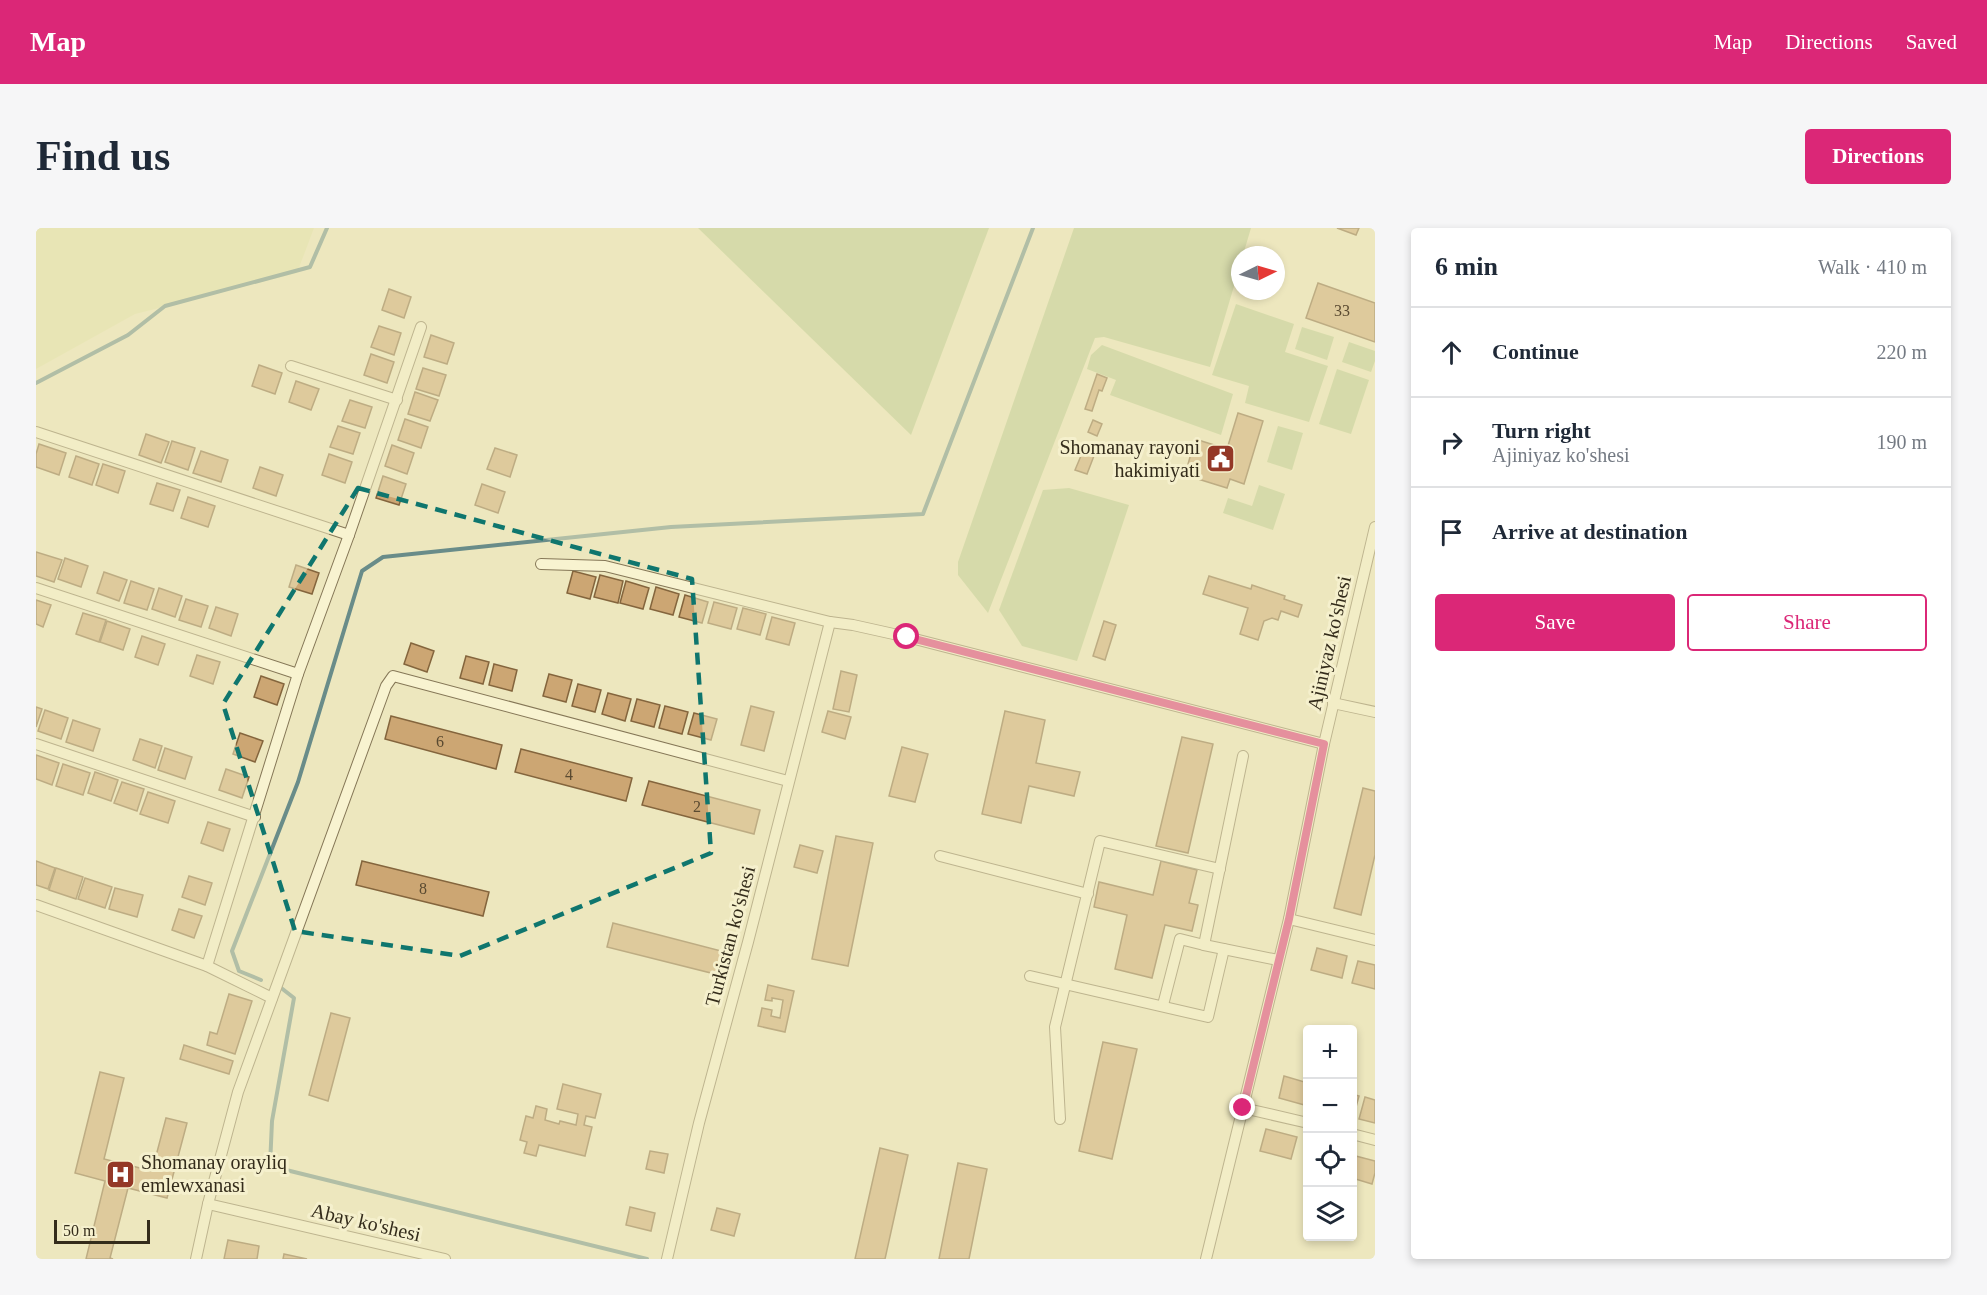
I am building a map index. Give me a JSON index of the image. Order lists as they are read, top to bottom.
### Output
{
  "streets": {
    "street": ["Ajiniyaz ko'shesi", "Turkistan ko'shesi", "Abay ko'shesi"]
  },
  "places": {
    "public building": ["Shomanay rayoni hakimiyati"],
    "hospital": ["Shomanay orayliq emlewxanasi"]
  },
  "house_numbers": [
    "33",
    "6",
    "4",
    "2",
    "8"
  ],
  "scale_bar": "50 m",
  "north": "right",
  "page": {
    "header": "Map",
    "nav": ["Map", "Directions", "Saved"],
    "buttons": [
      "Directions",
      ["Save", "Share"]
    ],
    "title": "Find us",
    "heading": ["6 min", "Walk · 410 m"],
    "list": [
      ["Continue", "220 m"],
      ["Turn right", "Ajiniyaz ko'shesi", "190 m"],
      "Arrive at destination"
    ],
    "map_buttons": ["+", "−"],
    "scale": "50 m"
  }
}
